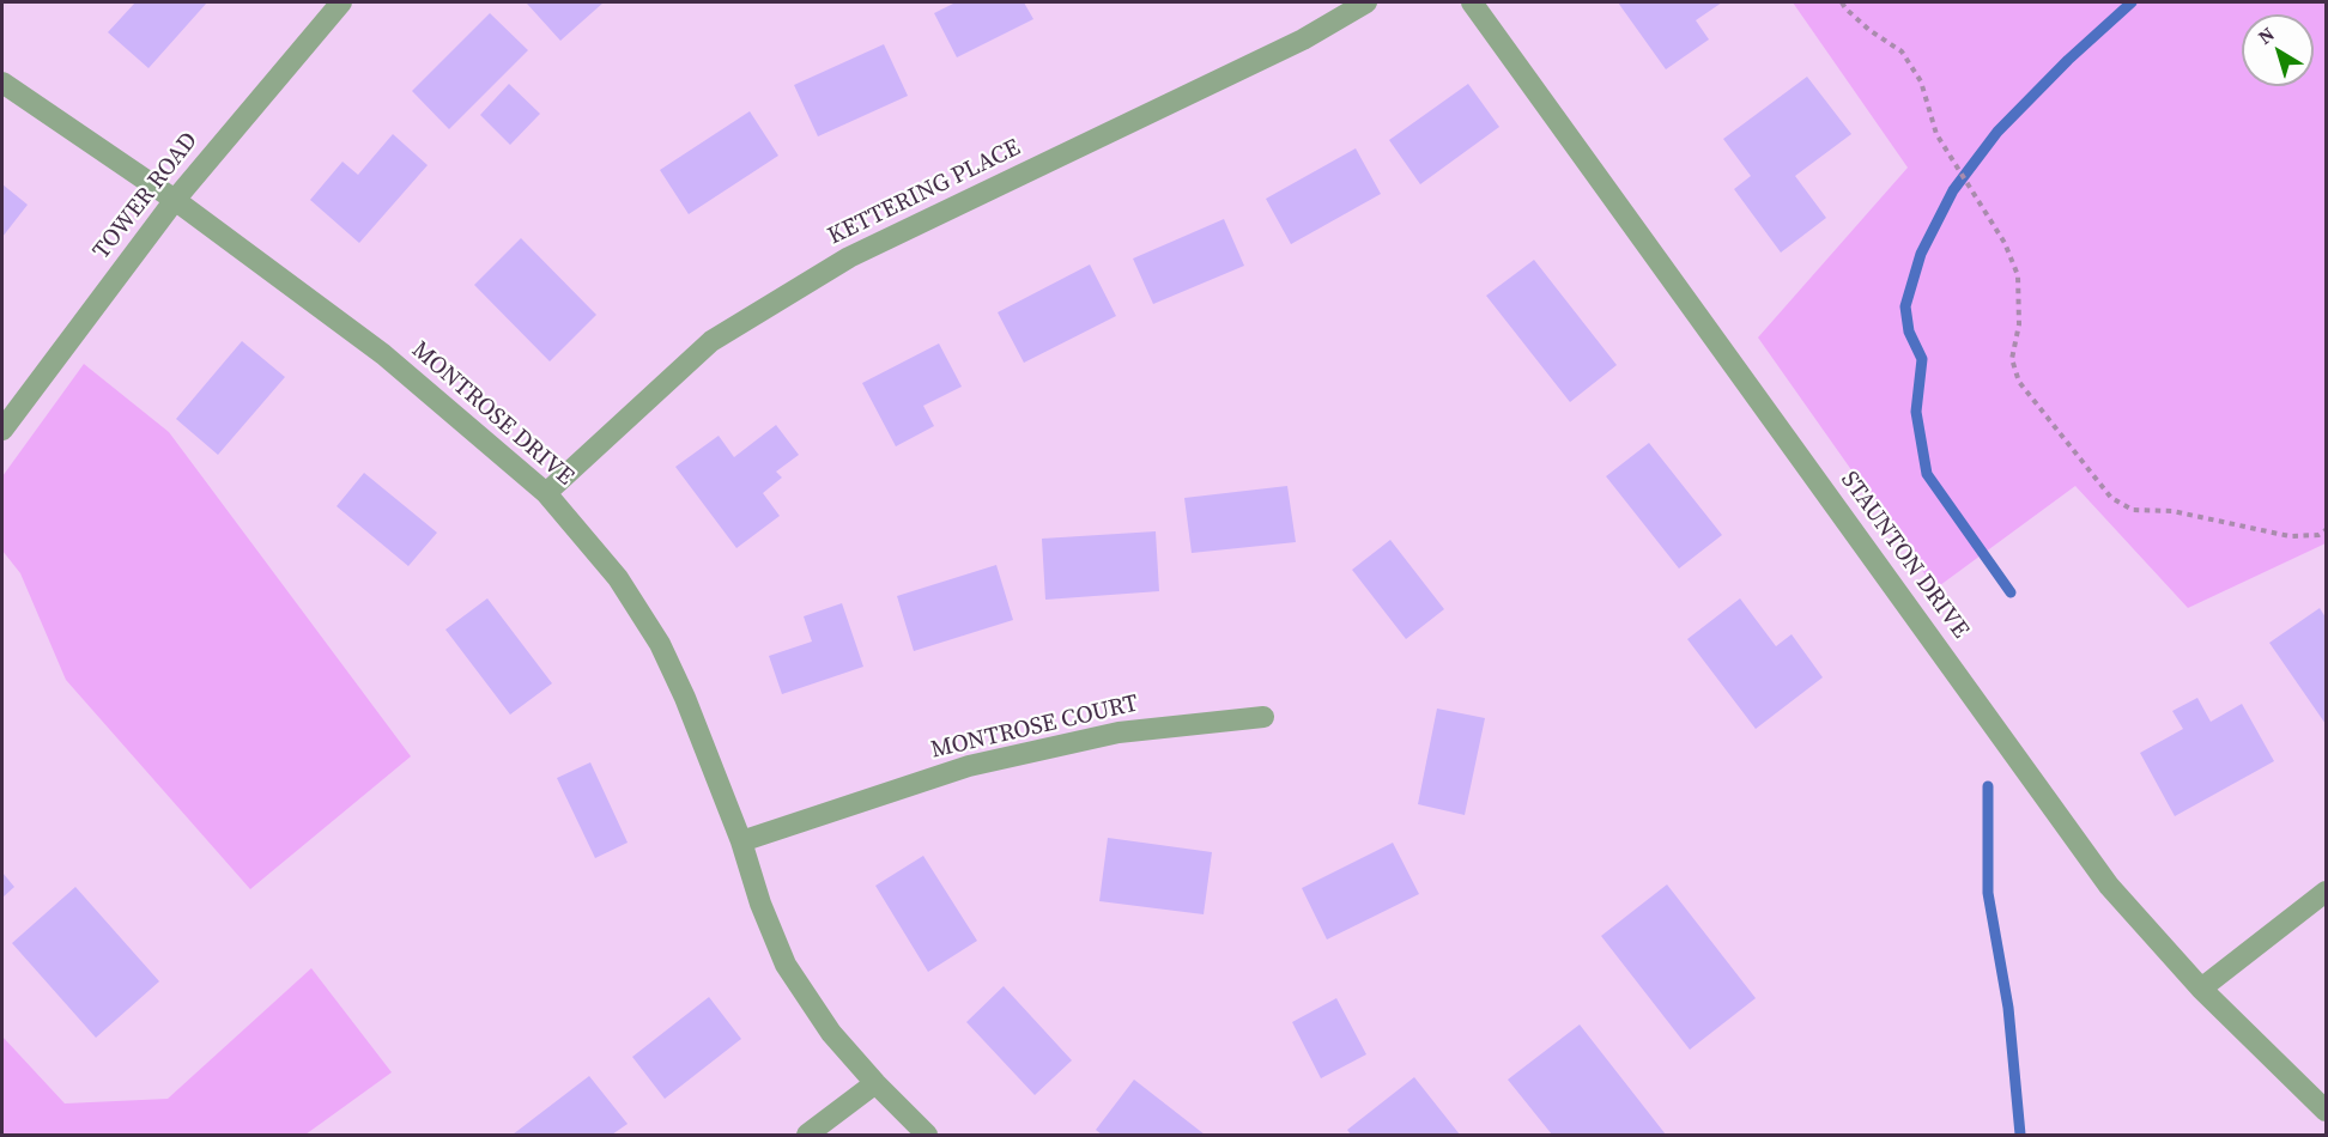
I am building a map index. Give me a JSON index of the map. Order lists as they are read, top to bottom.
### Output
{
  "streets": {
    "street": [
      "KETTERING PLACE",
      "TOWER ROAD",
      "MONTROSE DRIVE",
      "STAUNTON DRIVE",
      "MONTROSE COURT"
    ]
  },
  "crossings": [
    ["KETTERING PLACE", "MONTROSE DRIVE"],
    ["TOWER ROAD", "MONTROSE DRIVE"],
    ["MONTROSE DRIVE", "MONTROSE COURT"]
  ],
  "north": "top left"
}
